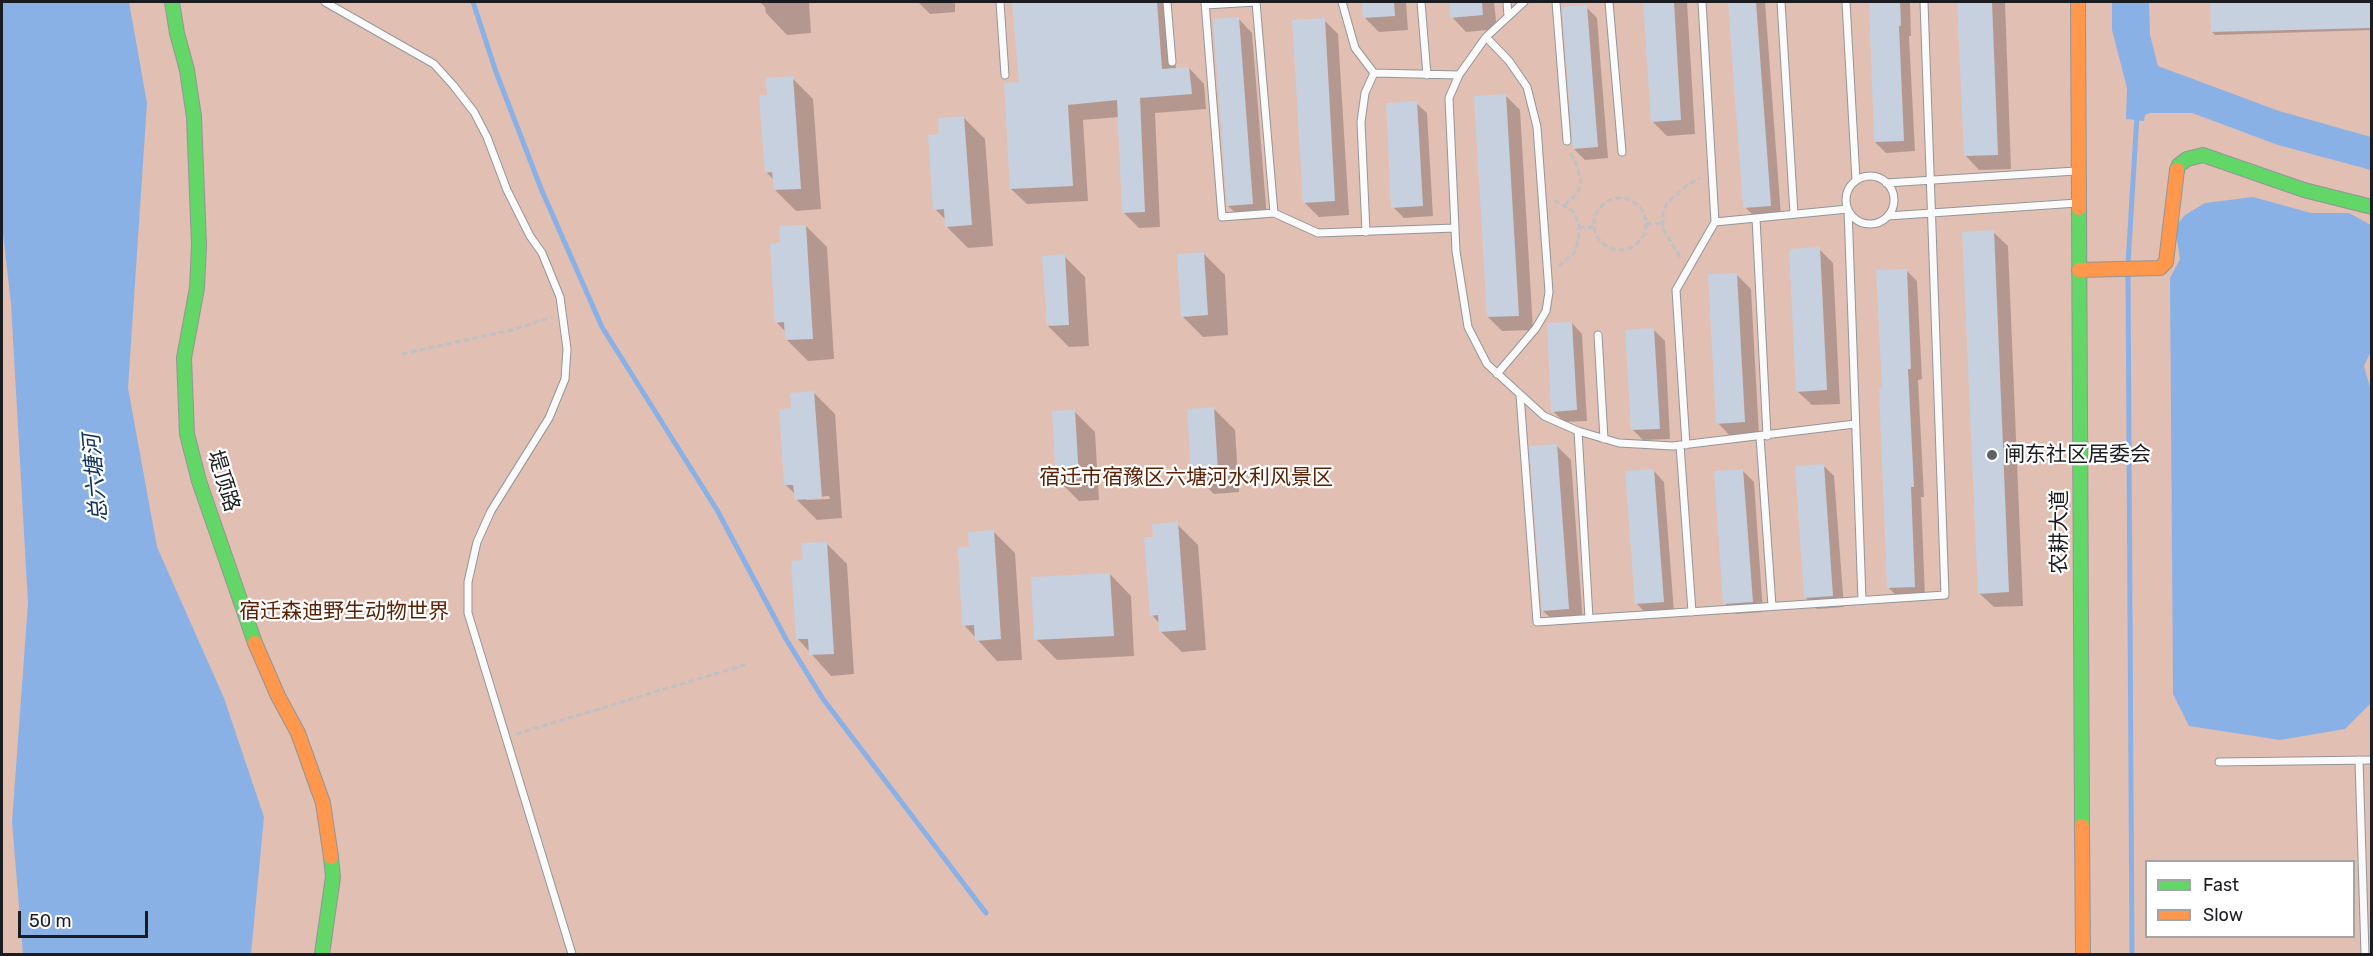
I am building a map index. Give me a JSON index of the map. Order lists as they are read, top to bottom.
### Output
{
  "streets": {
    "street": ["堤顶路", "农耕大道"]
  },
  "water": ["总六塘河"],
  "parks": ["宿迁市宿豫区六塘河水利风景区", "宿迁森迪野生动物世界"],
  "places": ["闸东社区居委会"],
  "legend": ["Fast", "Slow"],
  "scale_bar": "50 m"
}
